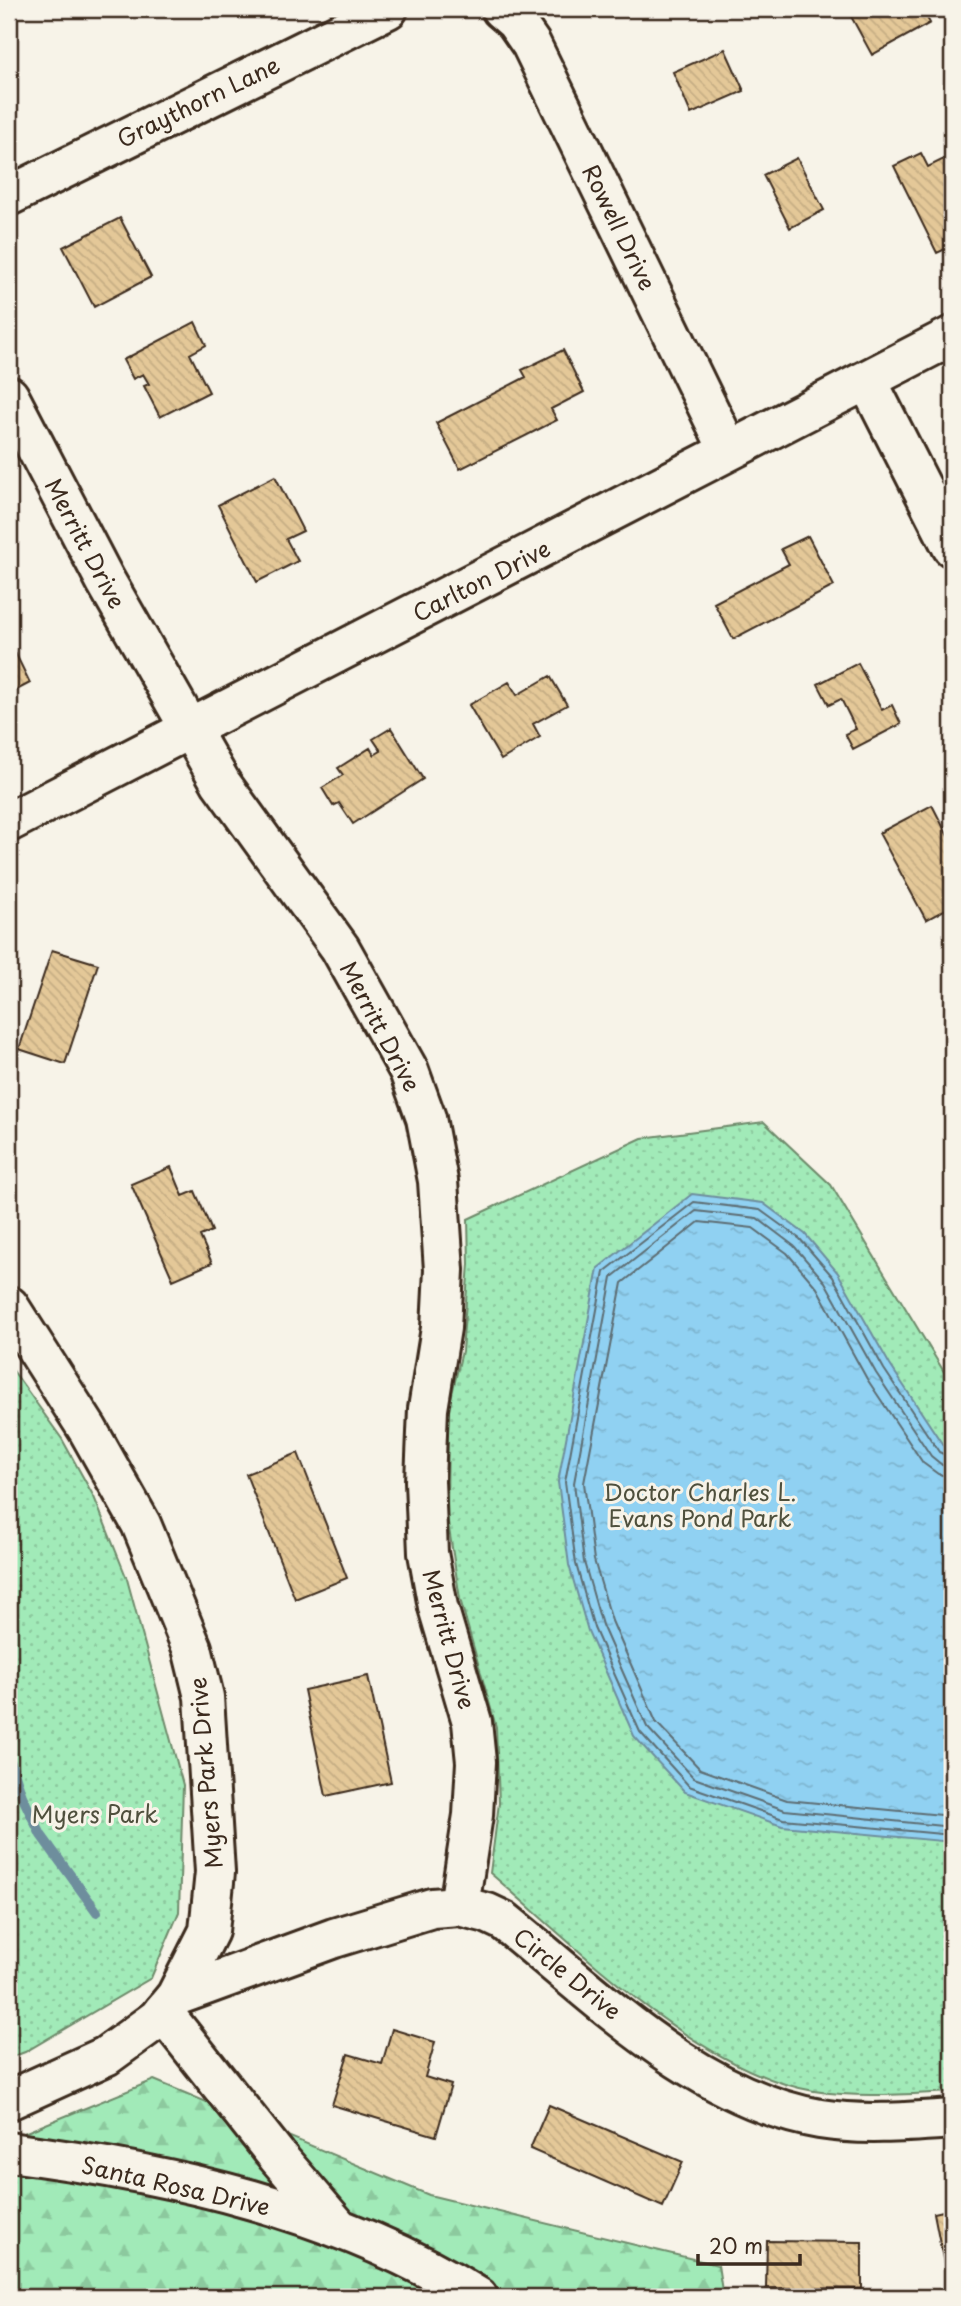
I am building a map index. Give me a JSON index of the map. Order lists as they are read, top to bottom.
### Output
{
  "streets": {
    "street": [
      "Graythorn Lane",
      "Rowell Drive",
      "Merritt Drive",
      "Carlton Drive",
      "Myers Park Drive",
      "Circle Drive",
      "Santa Rosa Drive"
    ]
  },
  "crossings": [
    ["Rowell Drive", "Carlton Drive"],
    ["Merritt Drive", "Carlton Drive"],
    ["Merritt Drive", "Circle Drive"],
    ["Myers Park Drive", "Circle Drive"],
    ["Myers Park Drive", "Santa Rosa Drive"],
    ["Circle Drive", "Santa Rosa Drive"]
  ],
  "parks": ["Doctor Charles L. Evans Pond Park", "Myers Park"],
  "scale_bar": "20 m"
}
